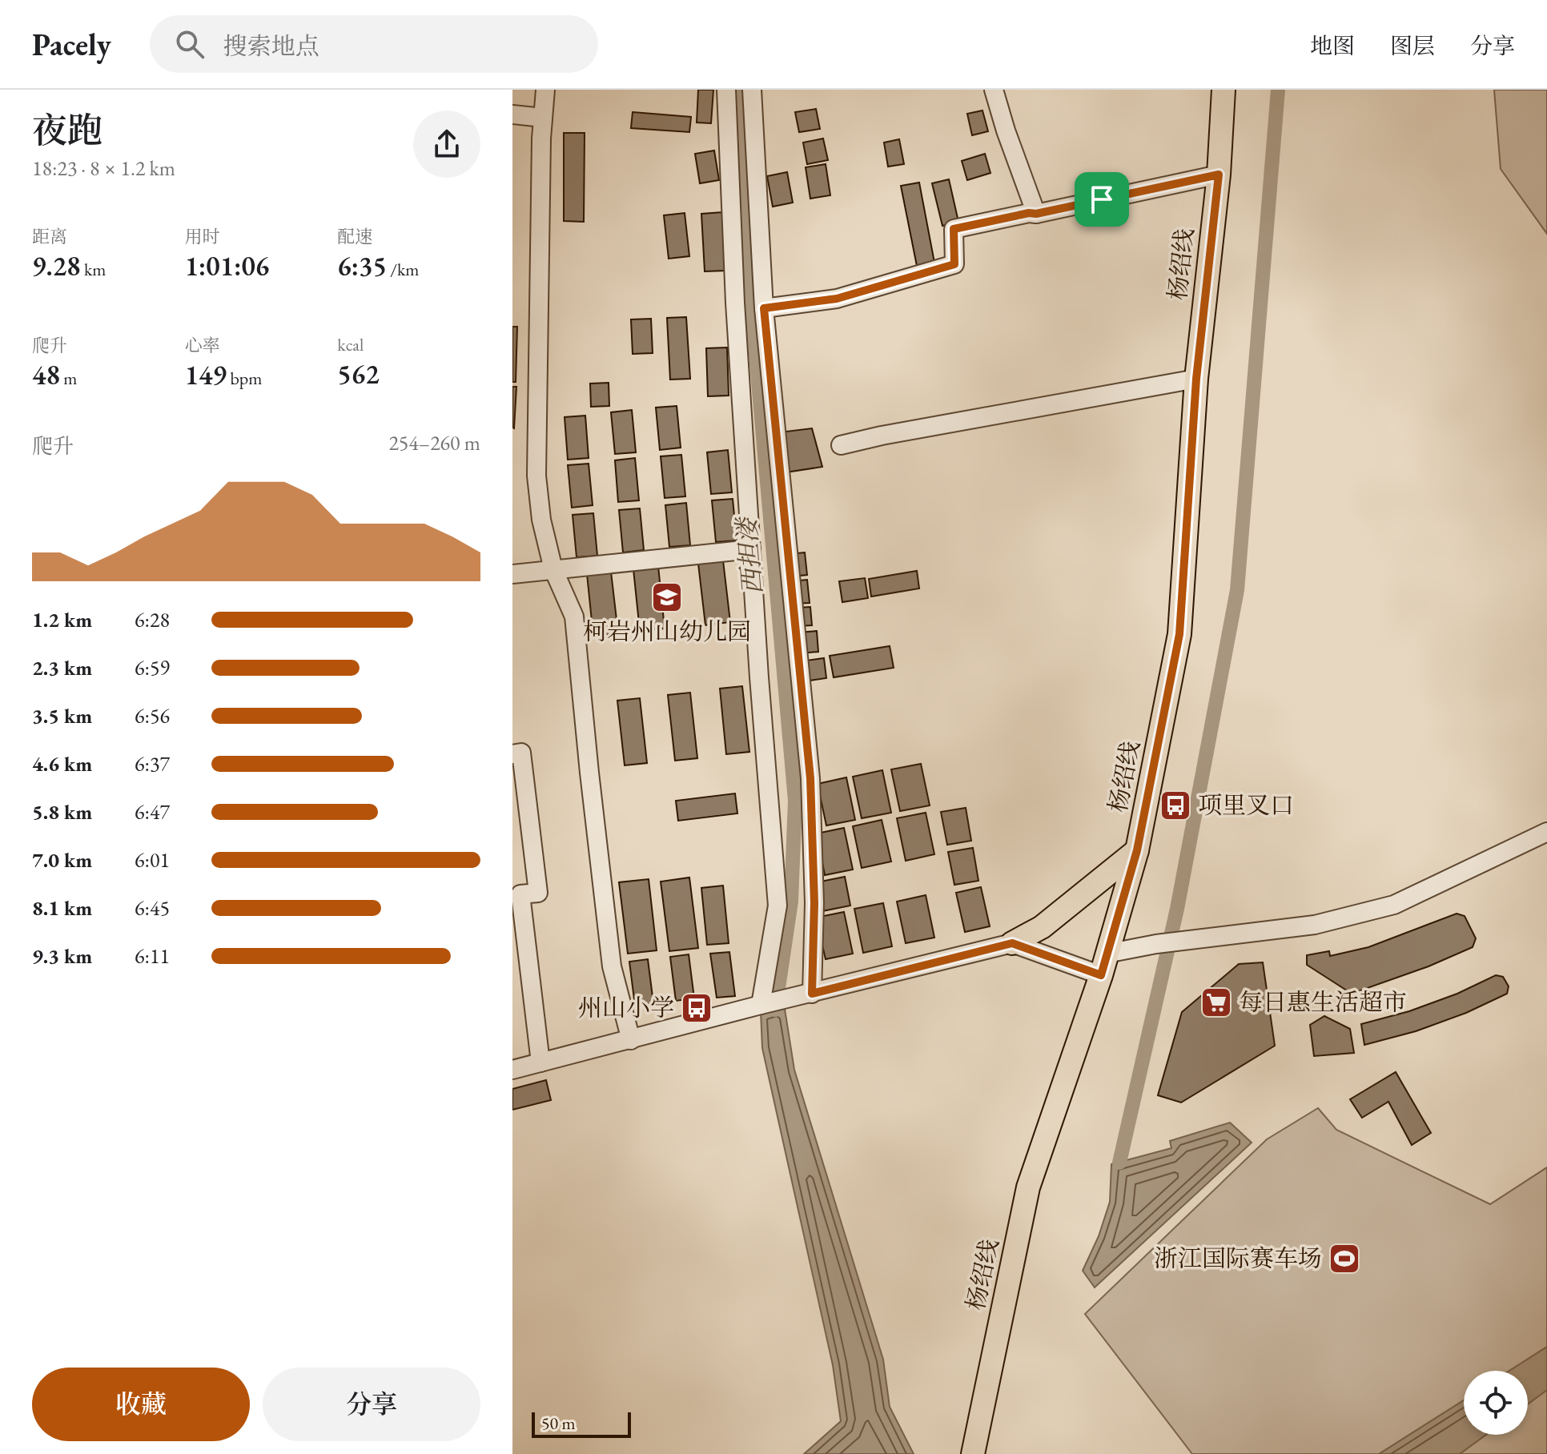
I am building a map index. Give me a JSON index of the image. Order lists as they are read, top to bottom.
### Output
{
  "streets": {
    "main road": ["杨绍线"]
  },
  "water": ["西担溇"],
  "places": {
    "school or university": ["柯岩州山幼儿园"],
    "bus stop": ["项里叉口", "州山小学"],
    "supermarket": ["每日惠生活超市"],
    "sports": ["浙江国际赛车场"]
  },
  "scale_bar": "50 m",
  "page": {
    "header": "Pacely",
    "search": "搜索地点",
    "nav": ["地图", "图层", "分享"],
    "heading": ["夜跑", "18:23 · 8 × 1.2 km"],
    "stats": [
      ["距离", "9.28 km"],
      ["用时", "1:01:06"],
      ["配速", "6:35 /km"],
      ["爬升", "48 m"],
      ["心率", "149 bpm"],
      ["kcal", "562"]
    ],
    "chart": ["爬升", "254–260 m"],
    "list": [
      {
        "name": "1.2 km",
        "note": "6:28"
      },
      {
        "name": "2.3 km",
        "note": "6:59"
      },
      {
        "name": "3.5 km",
        "note": "6:56"
      },
      {
        "name": "4.6 km",
        "note": "6:37"
      },
      {
        "name": "5.8 km",
        "note": "6:47"
      },
      {
        "name": "7.0 km",
        "note": "6:01"
      },
      {
        "name": "8.1 km",
        "note": "6:45"
      },
      {
        "name": "9.3 km",
        "note": "6:11"
      }
    ],
    "buttons": ["收藏", "分享"],
    "scale": "50 m"
  }
}
